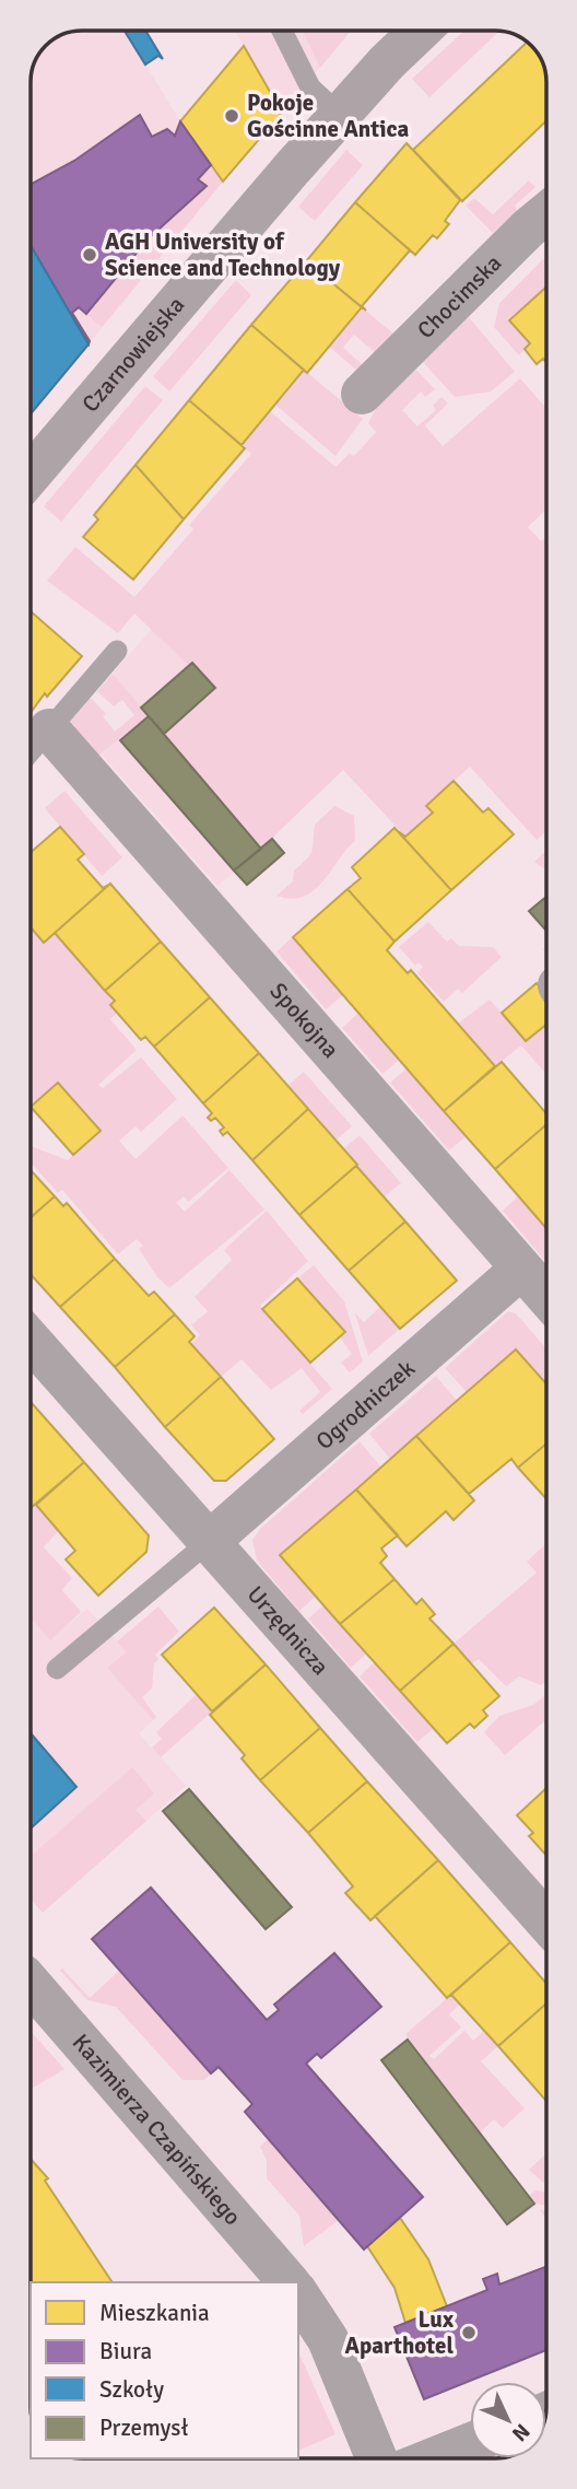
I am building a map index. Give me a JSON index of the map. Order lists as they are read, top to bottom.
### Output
{
  "streets": {
    "main road": ["Czarnowiejska"],
    "street": [
      "Chocimska",
      "Spokojna",
      "Ogrodniczek",
      "Urzędnicza",
      "Kazimierza Czapińskiego"
    ]
  },
  "crossings": [
    ["Spokojna", "Ogrodniczek"],
    ["Ogrodniczek", "Urzędnicza"]
  ],
  "places": ["Pokoje Gościnne Antica", "AGH University of Science and Technology", "Lux Aparthotel"],
  "legend": [
    "Mieszkania",
    "Biura",
    "Szkoły",
    "Przemysł"
  ],
  "north": "bottom right"
}
